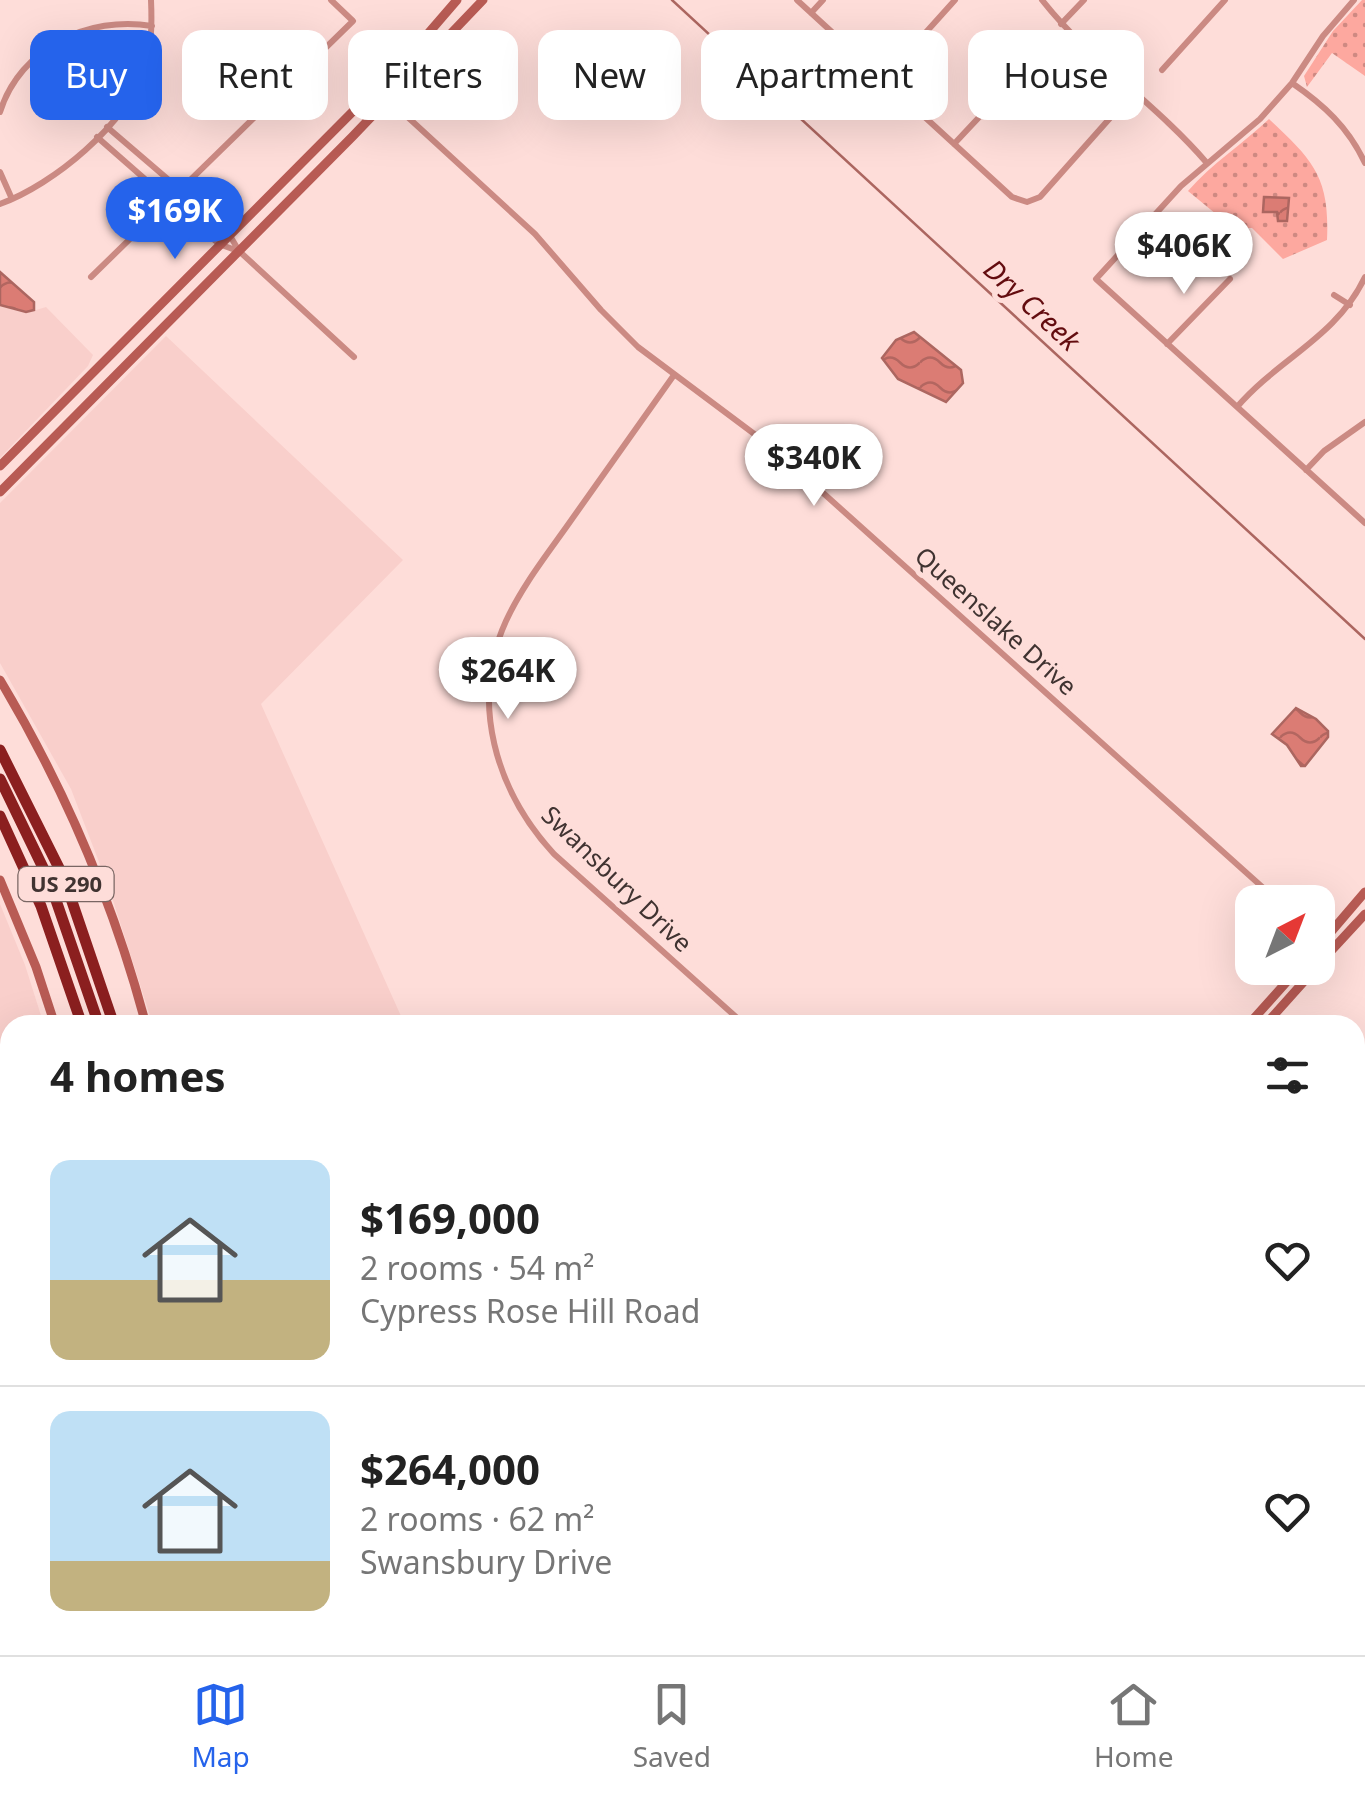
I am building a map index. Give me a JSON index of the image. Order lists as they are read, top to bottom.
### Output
{
  "streets": {
    "highway": ["US 290"],
    "street": ["Queenslake Drive", "Swansbury Drive"]
  },
  "crossings": [
    ["Queenslake Drive", "Swansbury Drive"]
  ],
  "water": ["Dry Creek"],
  "north": "top right",
  "page": {
    "chip": [
      "Buy",
      "Rent",
      "Filters",
      "New",
      "Apartment",
      "House"
    ],
    "price": [
      "$169K",
      "$406K",
      "$340K",
      "$264K"
    ],
    "heading": "4 homes",
    "list": [
      {
        "name": "$169,000",
        "note": "2 rooms · 54 m² · Cypress Rose Hill Road"
      },
      {
        "name": "$264,000",
        "note": "2 rooms · 62 m² · Swansbury Drive"
      }
    ],
    "tabs": ["Map", "Saved", "Home"]
  }
}
